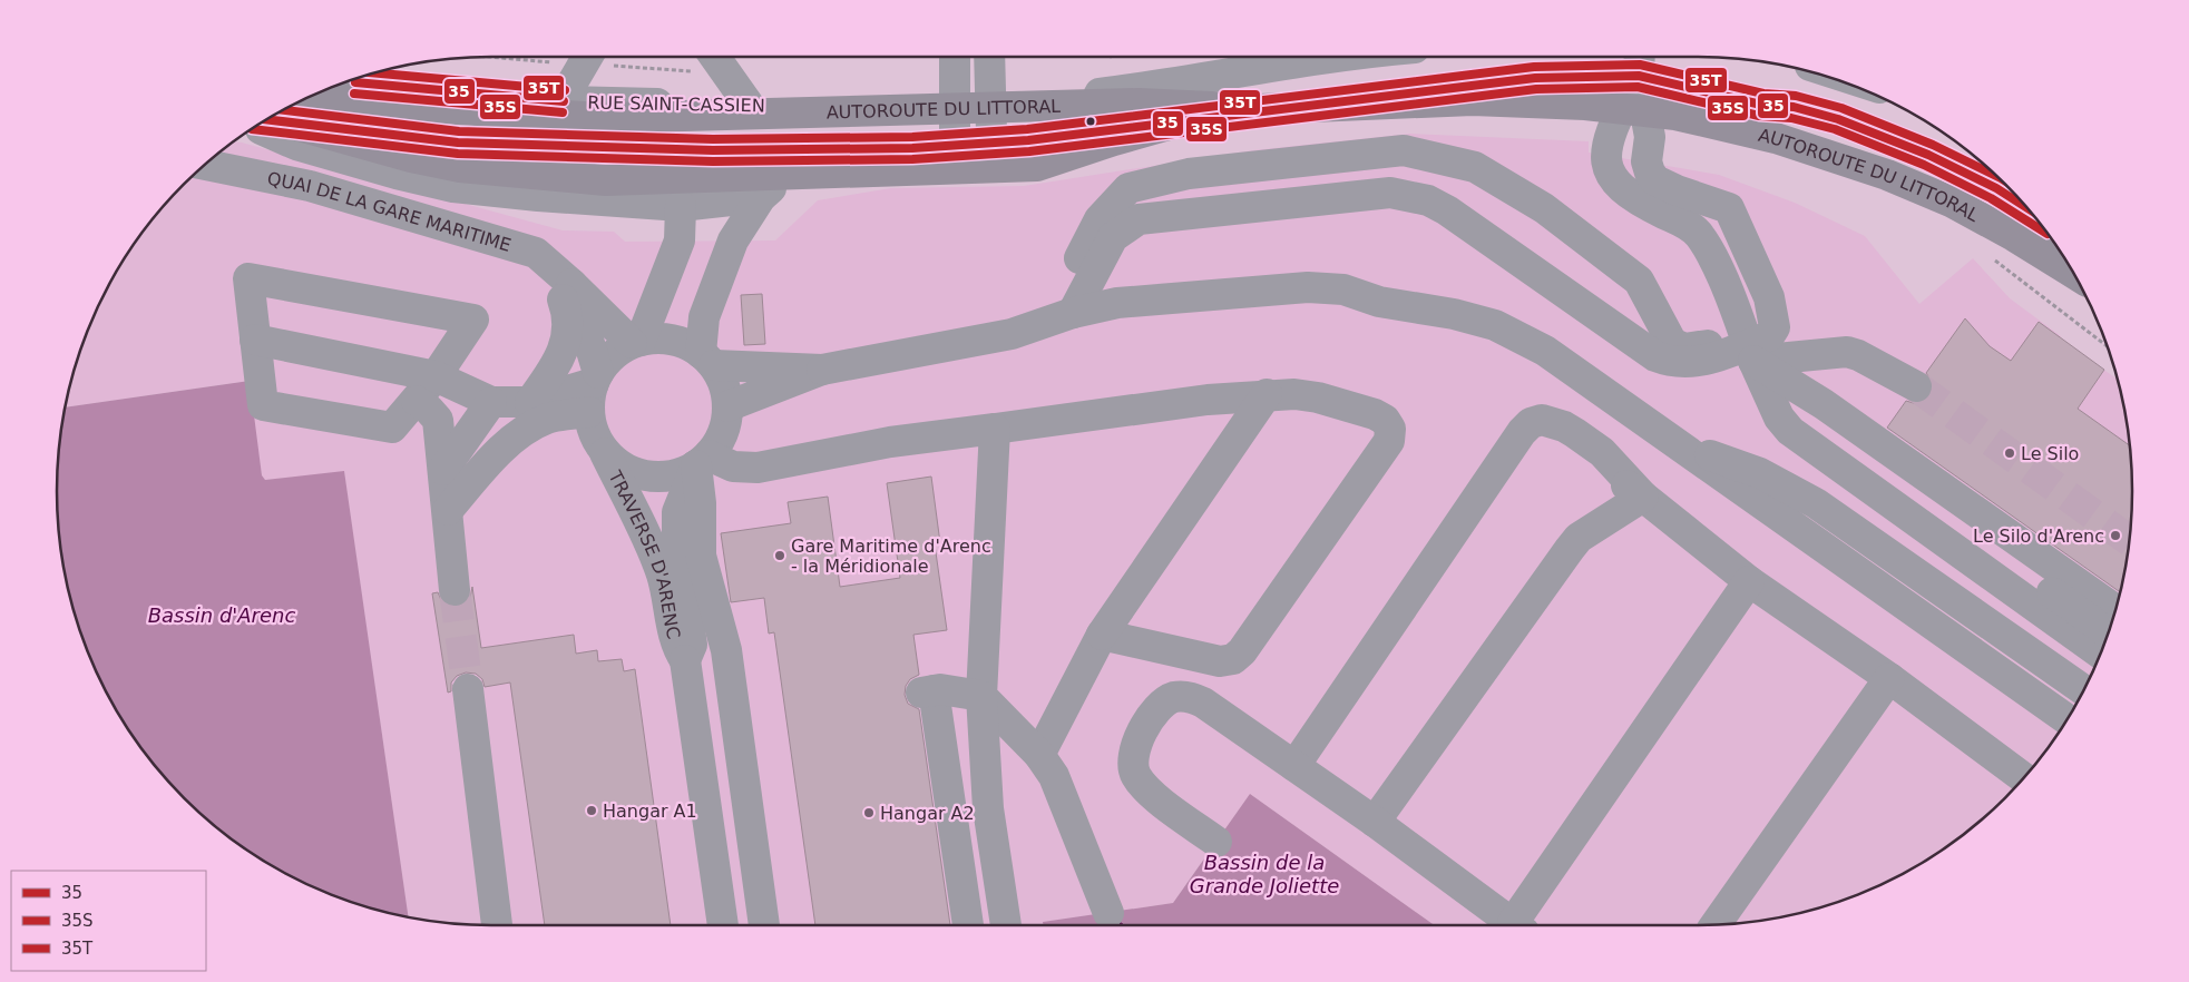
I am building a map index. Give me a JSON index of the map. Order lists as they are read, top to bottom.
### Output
{
  "streets": {
    "highway": ["AUTOROUTE DU LITTORAL"],
    "street": ["RUE SAINT-CASSIEN", "QUAI DE LA GARE MARITIME", "TRAVERSE D'ARENC"]
  },
  "crossings": [
    ["QUAI DE LA GARE MARITIME", "TRAVERSE D'ARENC"]
  ],
  "water": ["Bassin d'Arenc", "Bassin de la Grande Joliette"],
  "places": [
    "Le Silo",
    "Le Silo d'Arenc",
    "Gare Maritime d'Arenc - la Méridionale",
    "Hangar A1",
    "Hangar A2"
  ],
  "lines": ["transit line 35T", "transit line 35", "transit line 35S"],
  "legend": ["35", "35S", "35T"]
}
